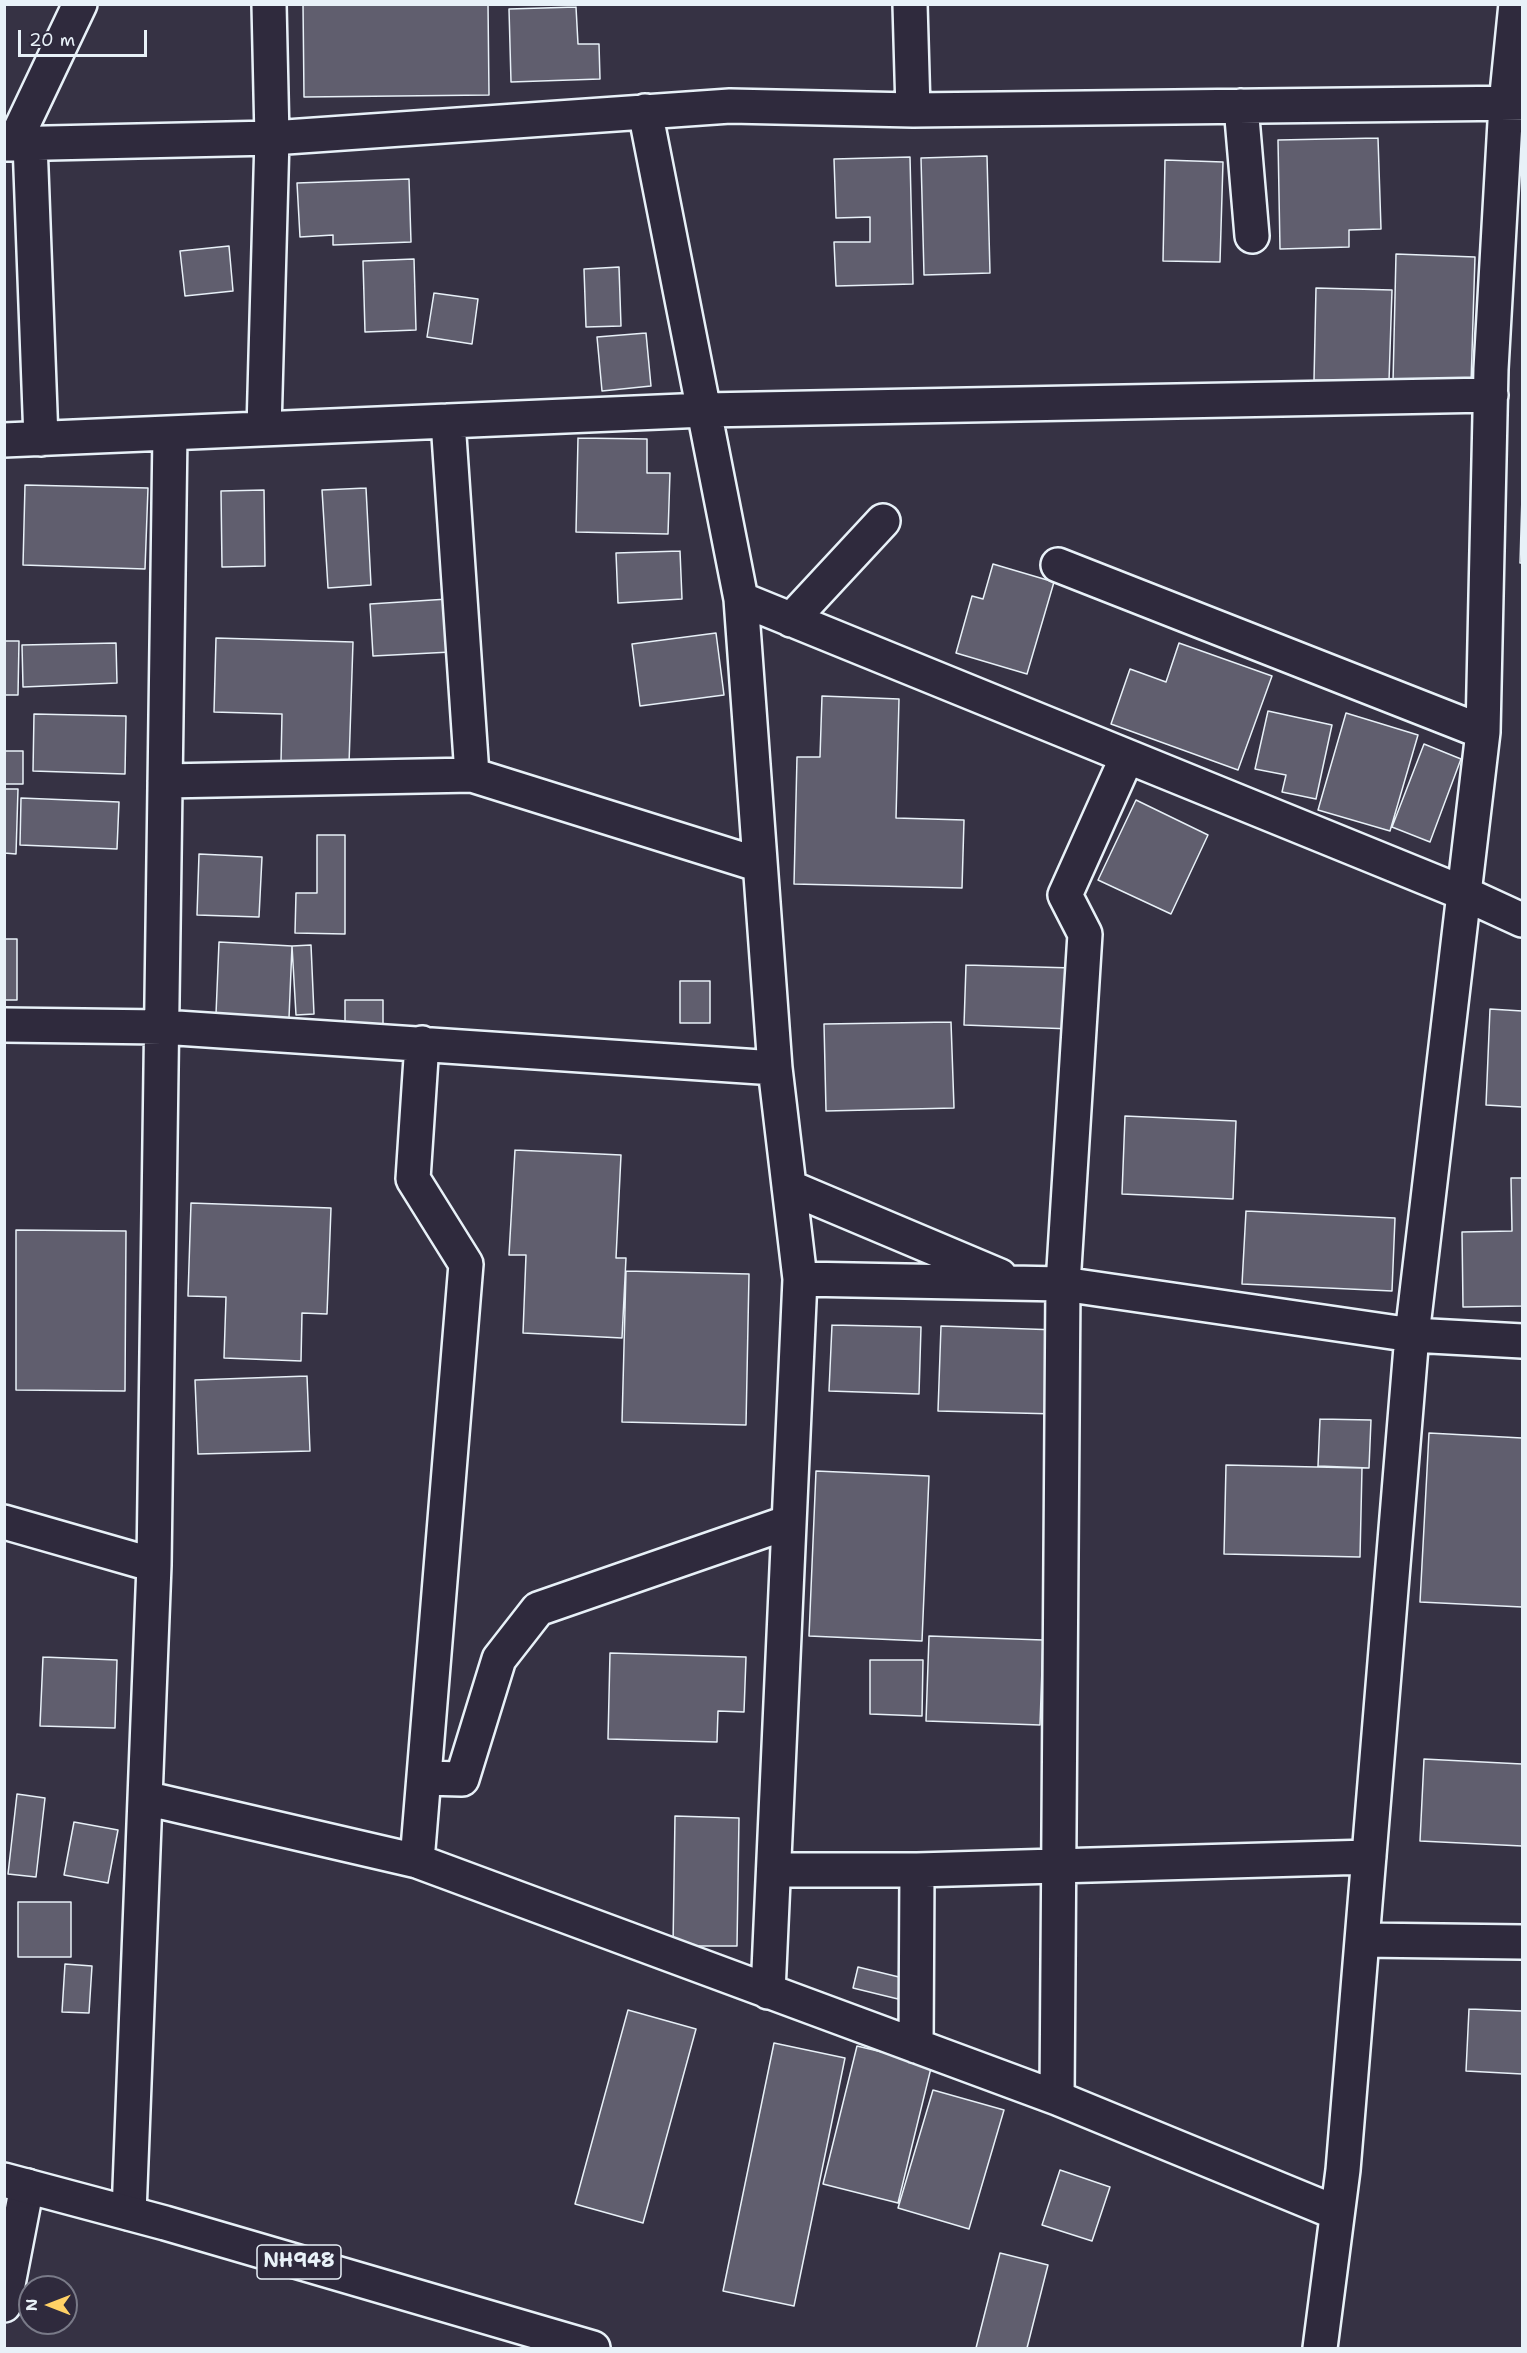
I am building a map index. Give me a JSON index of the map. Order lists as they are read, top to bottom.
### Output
{
  "streets": {
    "main road": ["NH948"]
  },
  "scale_bar": "20 m",
  "north": "left"
}
